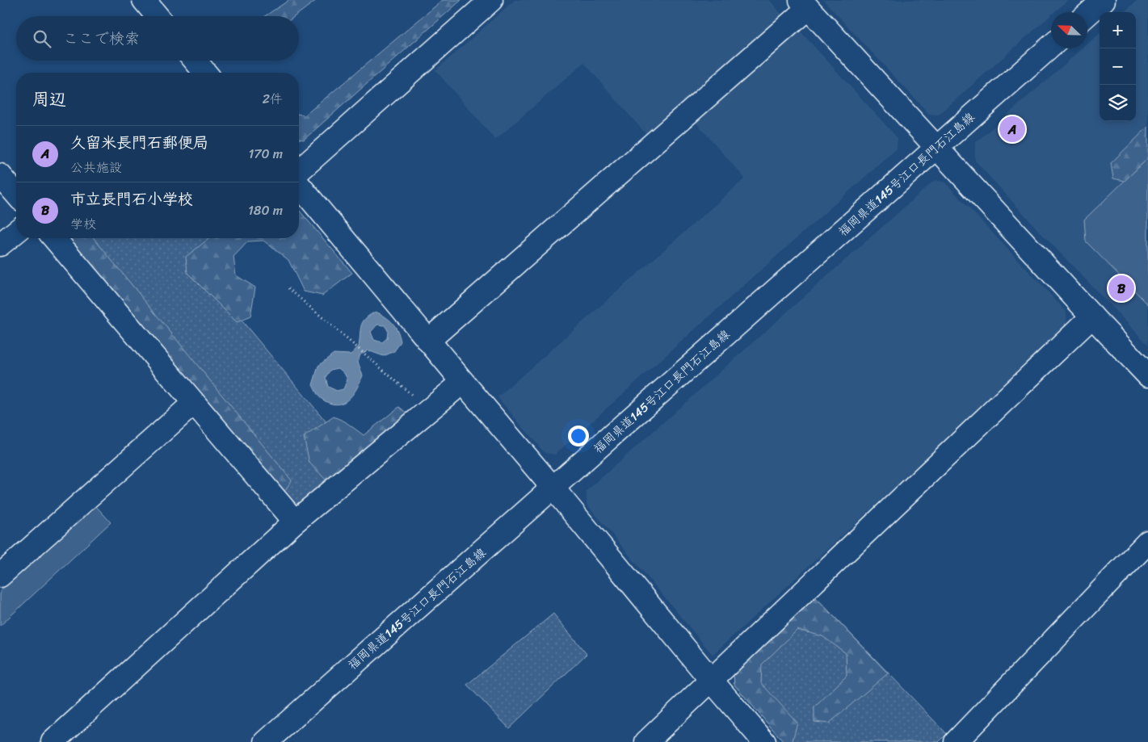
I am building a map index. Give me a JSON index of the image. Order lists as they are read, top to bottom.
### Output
{
  "streets": {
    "street": ["福岡県道145号江口長門石江島線"]
  },
  "north": "top left",
  "page": {
    "map_buttons": ["+", "−"],
    "search": "ここで検索",
    "heading": ["周辺", "2件"],
    "pins": ["A", "B"],
    "list": [
      {
        "mark": "A",
        "name": "久留米長門石郵便局",
        "note": "公共施設",
        "value": "170 m"
      },
      {
        "mark": "B",
        "name": "市立長門石小学校",
        "note": "学校",
        "value": "180 m"
      }
    ]
  }
}
